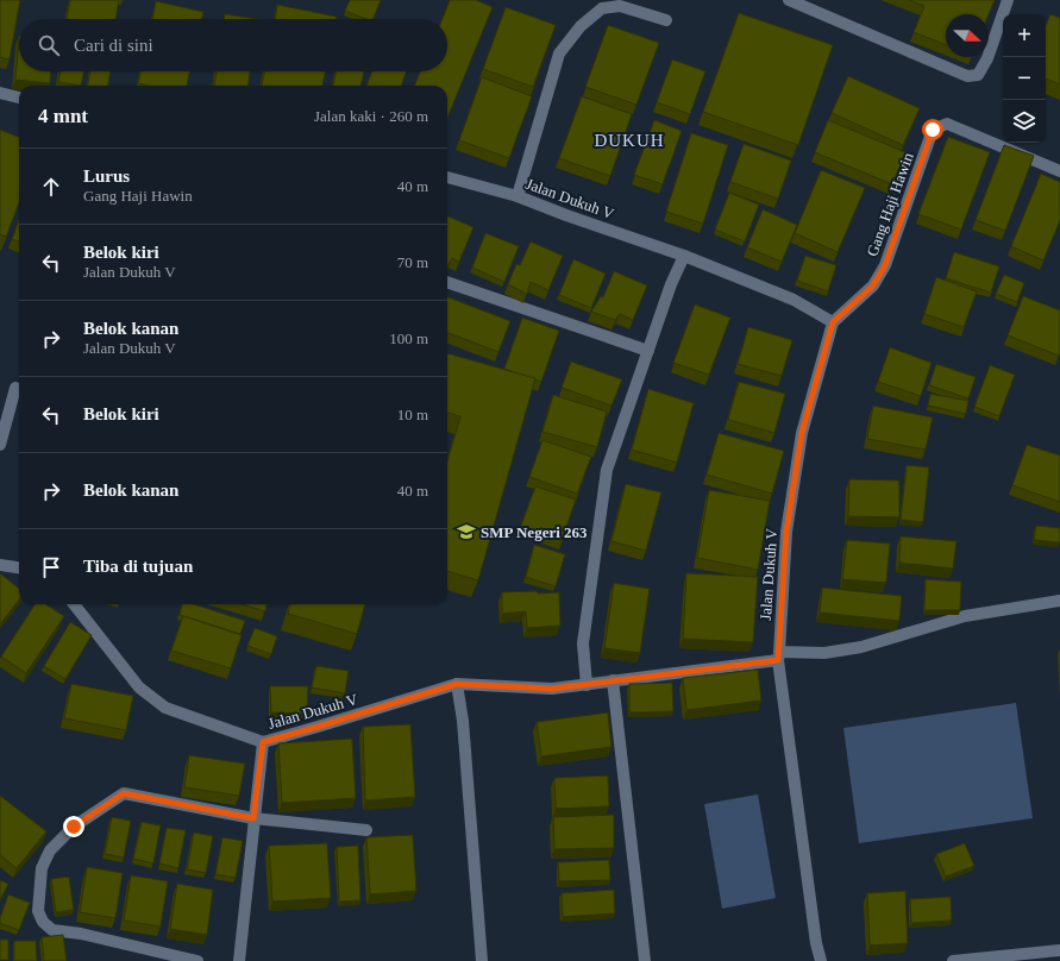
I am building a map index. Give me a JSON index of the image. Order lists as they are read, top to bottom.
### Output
{
  "streets": {
    "street": ["Jalan Dukuh V", "Gang Haji Hawin"]
  },
  "crossings": [
    ["Jalan Dukuh V", "Gang Haji Hawin"]
  ],
  "districts": ["DUKUH"],
  "places": {
    "school or university": ["SMP Negeri 263"]
  },
  "north": "right",
  "page": {
    "map_buttons": ["+", "−"],
    "search": "Cari di sini",
    "heading": ["4 mnt", "Jalan kaki · 260 m"],
    "list": [
      ["Lurus", "Gang Haji Hawin", "40 m"],
      ["Belok kiri", "Jalan Dukuh V", "70 m"],
      ["Belok kanan", "Jalan Dukuh V", "100 m"],
      ["Belok kiri", "10 m"],
      ["Belok kanan", "40 m"],
      "Tiba di tujuan"
    ]
  }
}
